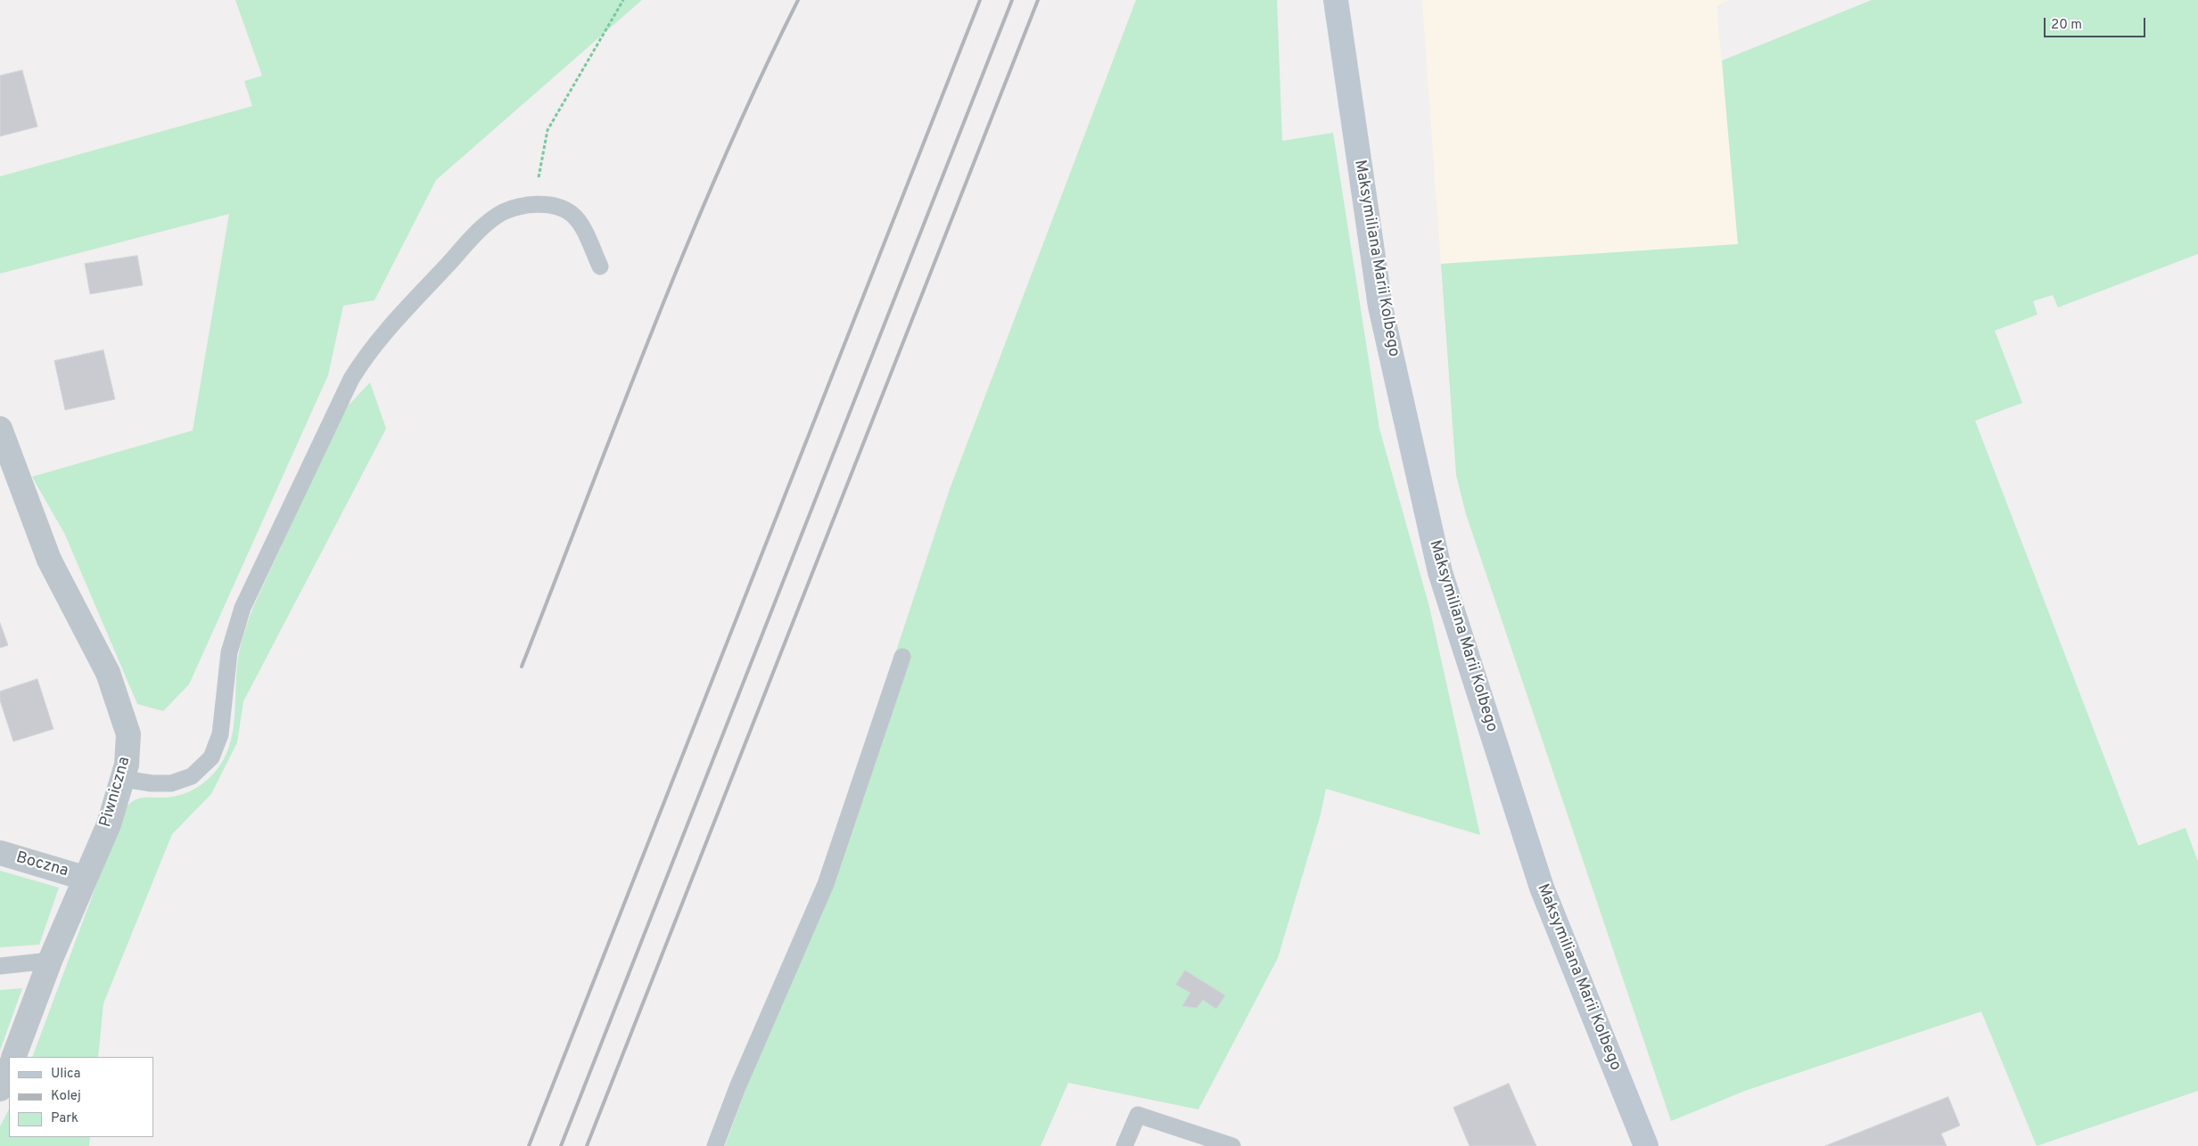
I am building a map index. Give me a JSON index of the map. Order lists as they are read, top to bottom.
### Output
{
  "streets": {
    "street": ["Maksymiliana Marii Kolbego", "Piwniczna", "Boczna"]
  },
  "crossings": [
    ["Piwniczna", "Boczna"]
  ],
  "legend": ["Ulica", "Kolej", "Park"],
  "scale_bar": "20 m"
}
